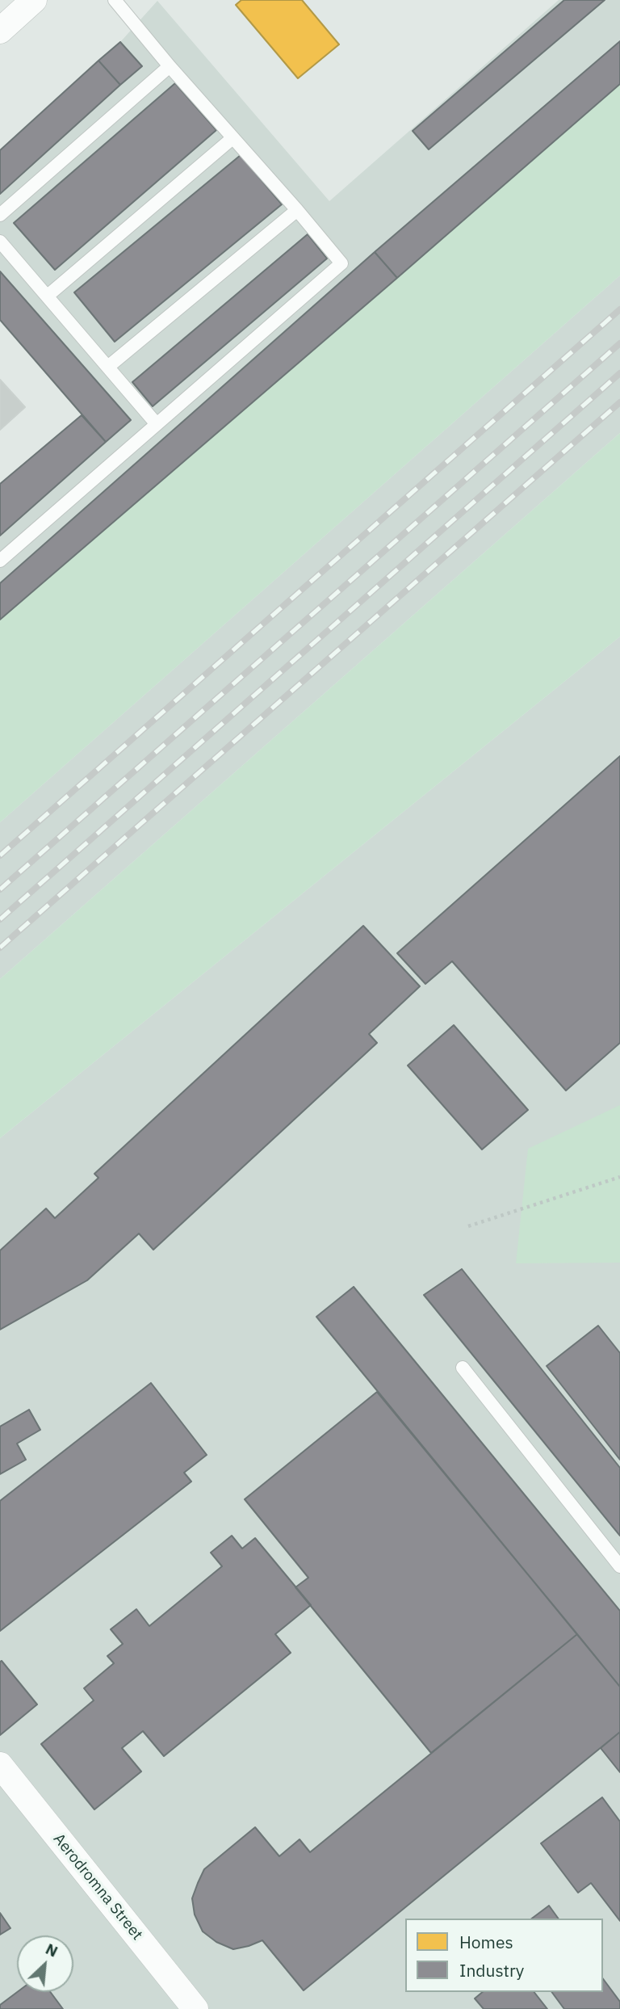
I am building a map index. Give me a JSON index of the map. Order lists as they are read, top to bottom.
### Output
{
  "streets": {
    "street": ["Aerodromna Street"]
  },
  "legend": ["Homes", "Industry"],
  "north": "top right"
}
